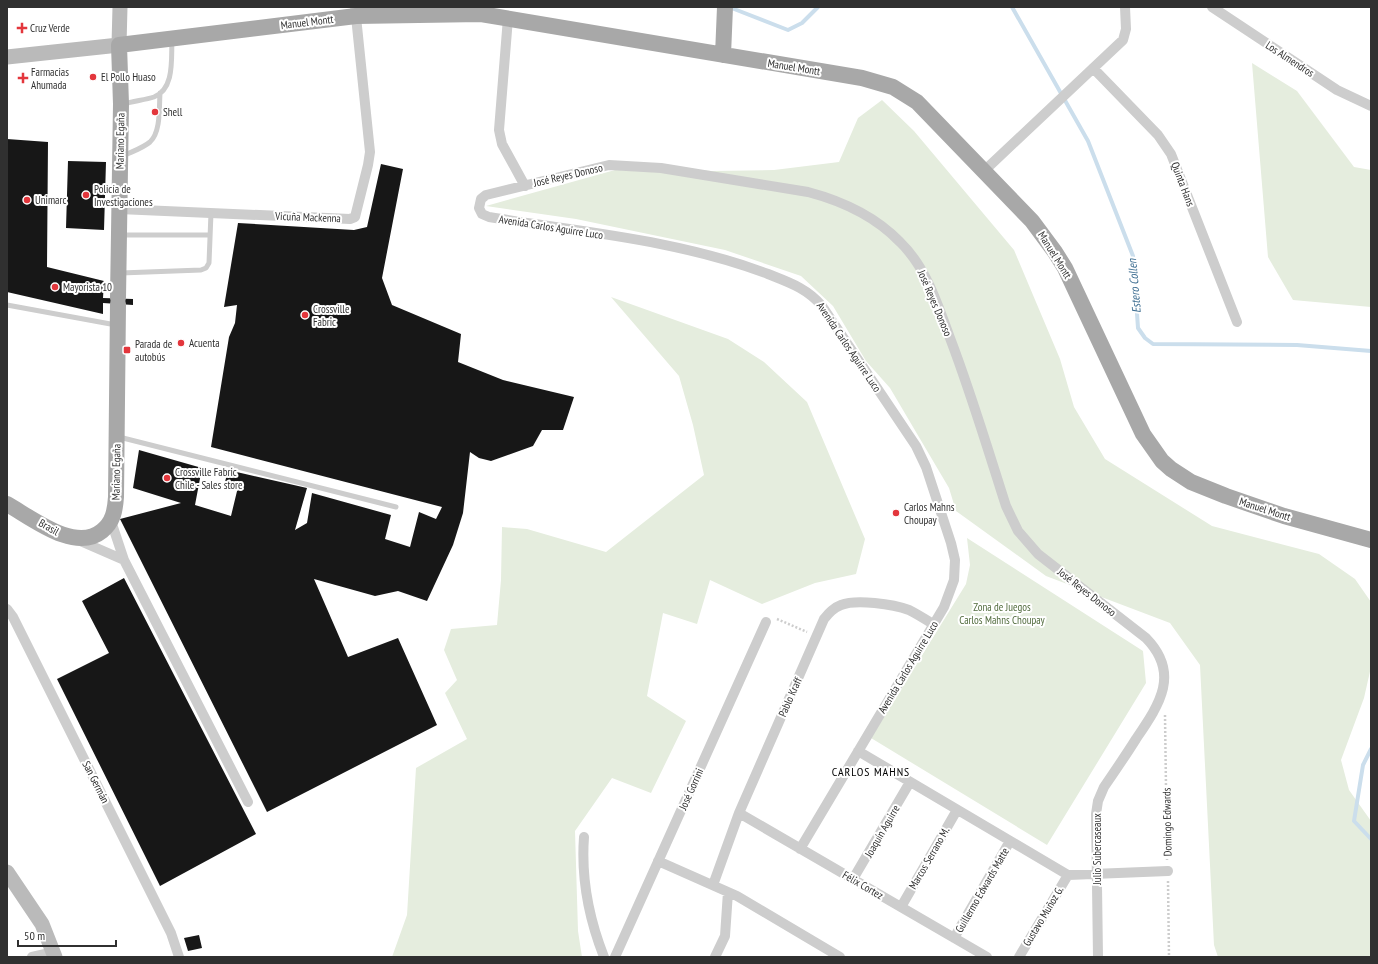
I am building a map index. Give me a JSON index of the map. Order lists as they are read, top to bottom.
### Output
{
  "streets": {
    "main road": ["Manuel Montt", "Mariano Egaña", "Brasil"],
    "street": [
      "Los Almendros",
      "José Reyes Donoso",
      "Quinta Hans",
      "Vicuña Mackenna",
      "Avenida Carlos Aguirre Luco",
      "Pablo Kraff",
      "San Germán",
      "José Gorrini",
      "Joaquín Aguirre",
      "Julio Subercaseaux",
      "Marcos Serrano M.",
      "Félix Cortez",
      "Guillermo Edwards Matte",
      "Gustavo Muñoz G."
    ],
    "path": ["Domingo Edwards"]
  },
  "crossings": [
    ["Manuel Montt", "Mariano Egaña"],
    ["Manuel Montt", "Vicuña Mackenna"],
    ["Mariano Egaña", "Vicuña Mackenna"],
    ["Mariano Egaña", "Brasil"],
    ["José Reyes Donoso", "Avenida Carlos Aguirre Luco"],
    ["José Reyes Donoso", "Julio Subercaseaux"],
    ["Avenida Carlos Aguirre Luco", "Pablo Kraff"],
    ["Avenida Carlos Aguirre Luco", "Félix Cortez"],
    ["Pablo Kraff", "Félix Cortez"],
    ["Joaquín Aguirre", "Félix Cortez"],
    ["Marcos Serrano M.", "Félix Cortez"],
    ["Félix Cortez", "Guillermo Edwards Matte"]
  ],
  "districts": ["CARLOS MAHNS"],
  "water": ["Estero Collen"],
  "parks": ["Zona de Juegos Carlos Mahns Choupay"],
  "places": {
    "health": ["Cruz Verde", "Farmacias Ahumada"],
    "other": [
      "El Pollo Huaso",
      "Shell",
      "Policía de Investigaciones",
      "Unimarc",
      "Mayorista 10",
      "Crossville Fabric",
      "Acuenta",
      "Crossville Fabric Chile - Sales store",
      "Carlos Mahns Choupay"
    ],
    "transit": ["Parada de autobús"]
  },
  "scale_bar": "50 m"
}
